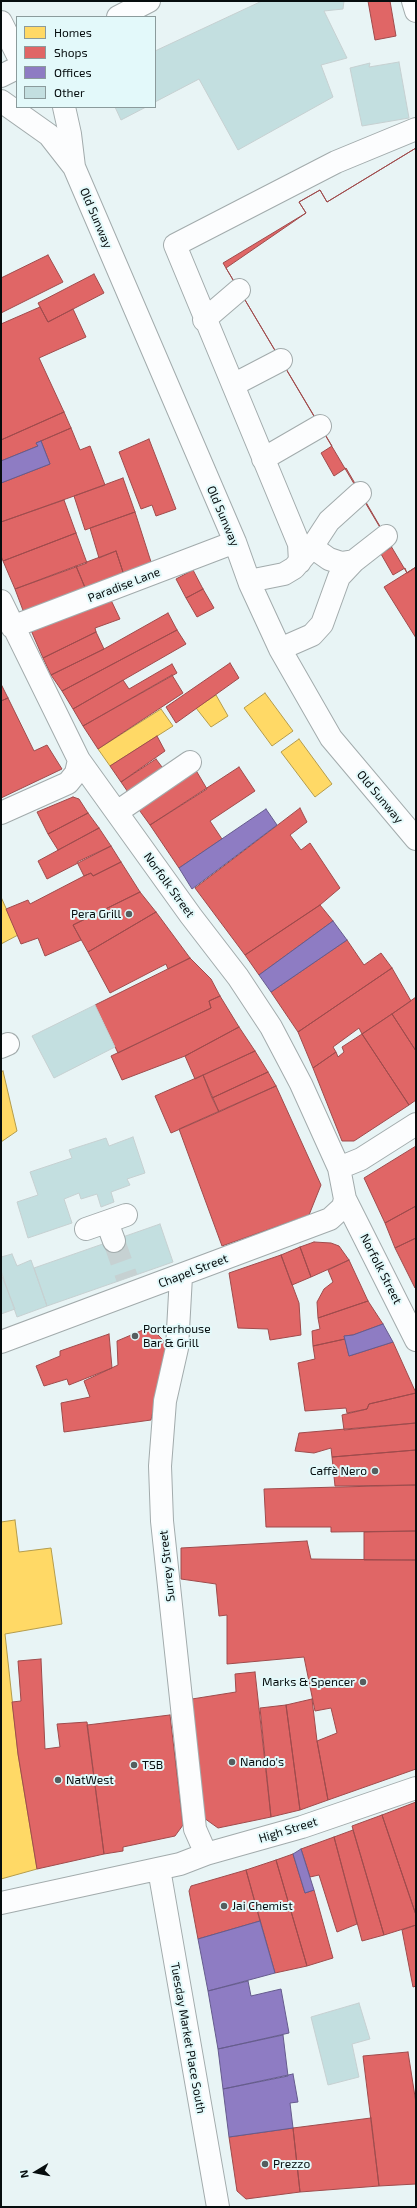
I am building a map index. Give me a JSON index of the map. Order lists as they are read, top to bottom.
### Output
{
  "streets": {
    "street": [
      "Old Sunway",
      "Paradise Lane",
      "Norfolk Street",
      "Chapel Street",
      "Surrey Street",
      "High Street",
      "Tuesday Market Place South"
    ]
  },
  "crossings": [
    ["Old Sunway", "Paradise Lane"],
    ["Paradise Lane", "Norfolk Street"],
    ["Norfolk Street", "Chapel Street"],
    ["Chapel Street", "Surrey Street"],
    ["Surrey Street", "High Street"],
    ["High Street", "Tuesday Market Place South"]
  ],
  "places": [
    "Pera Grill",
    "Porterhouse Bar & Grill",
    "Caffè Nero",
    "Marks & Spencer",
    "Nando's",
    "TSB",
    "NatWest",
    "Jai Chemist",
    "Prezzo"
  ],
  "legend": [
    "Homes",
    "Shops",
    "Offices",
    "Other"
  ],
  "north": "left"
}
